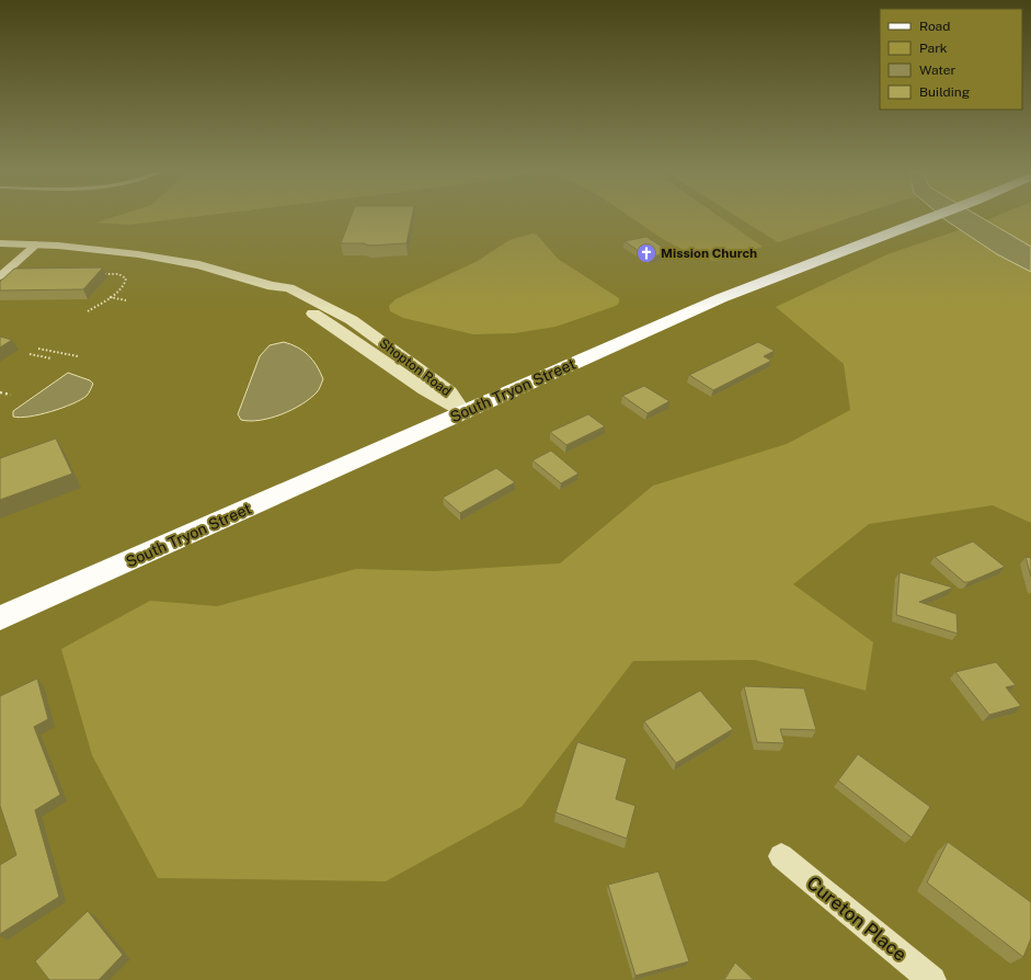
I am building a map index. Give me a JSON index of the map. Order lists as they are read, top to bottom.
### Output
{
  "streets": {
    "main road": ["South Tryon Street"],
    "street": ["Shopton Road", "Cureton Place"]
  },
  "crossings": [
    ["Shopton Road", "South Tryon Street"]
  ],
  "places": {
    "church": ["Mission Church"]
  },
  "legend": [
    "Road",
    "Park",
    "Water",
    "Building"
  ]
}
